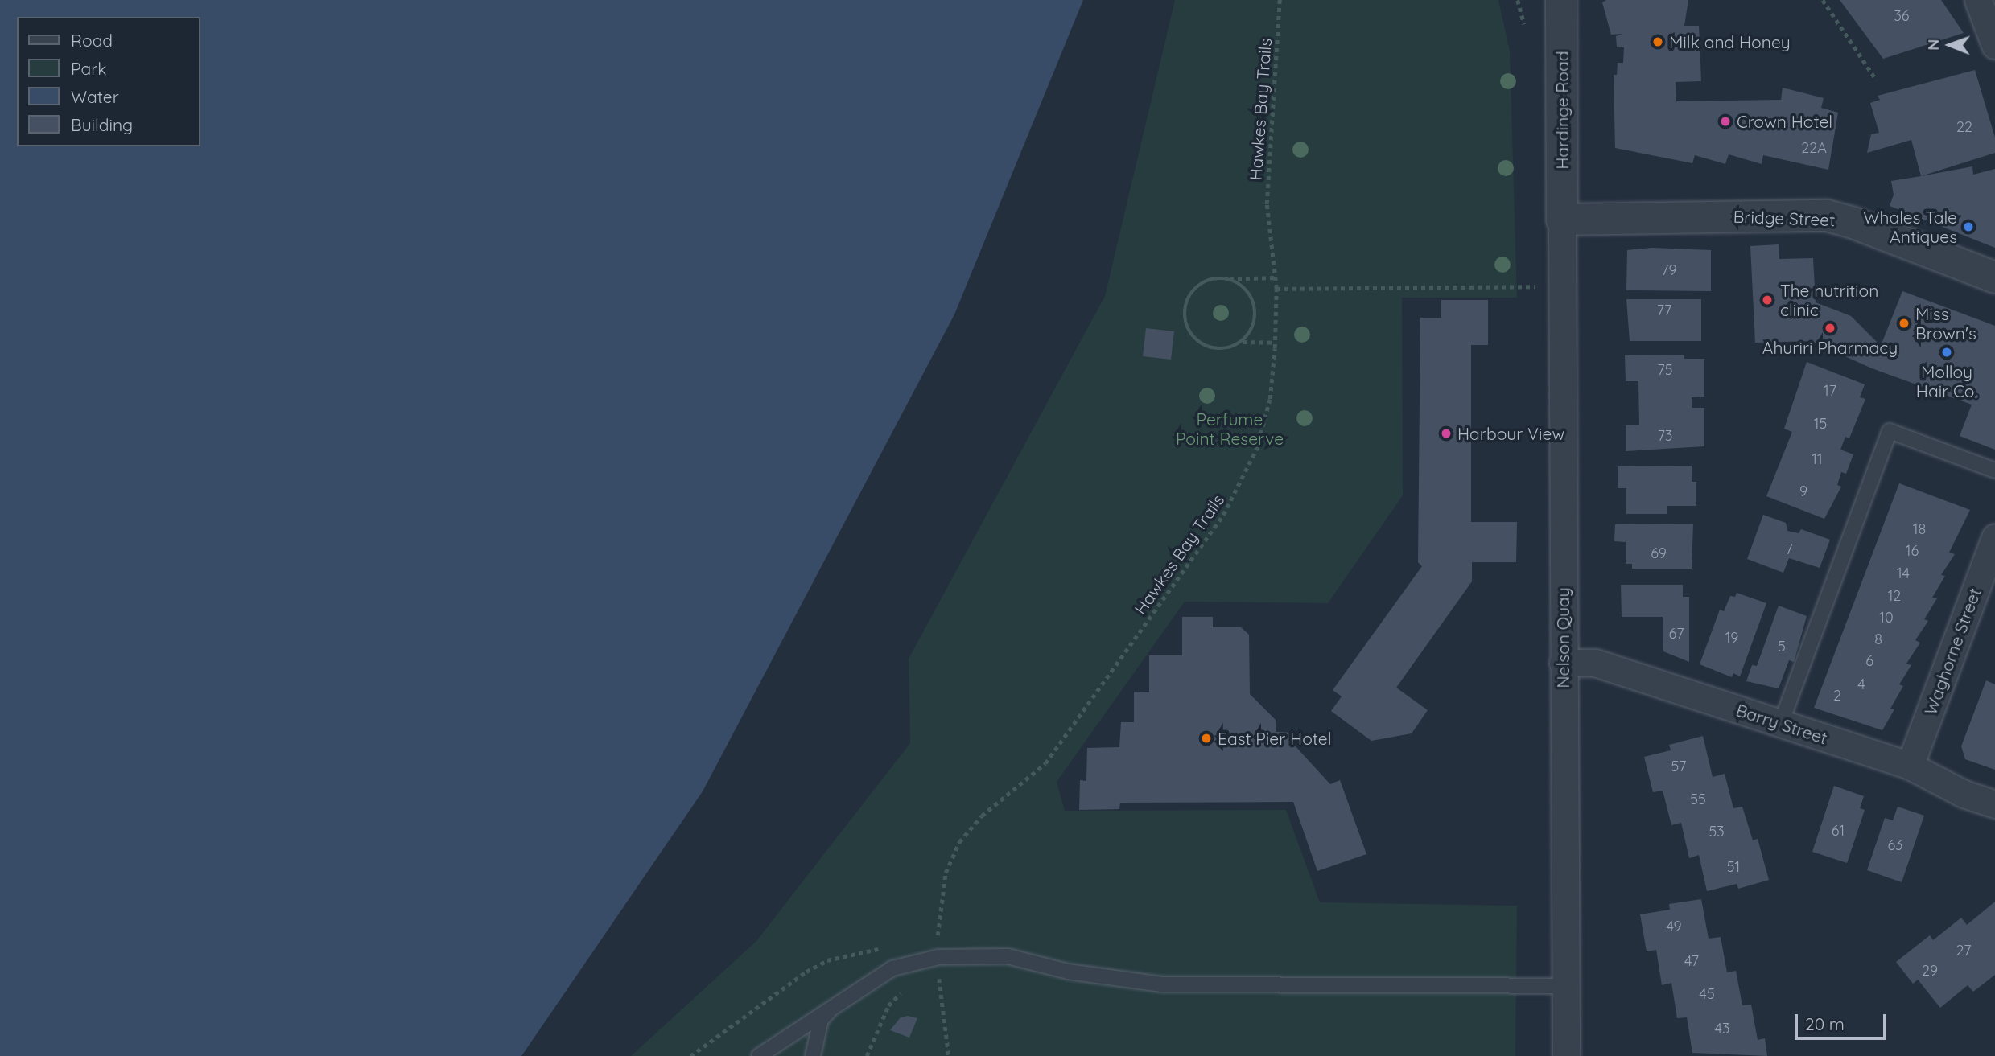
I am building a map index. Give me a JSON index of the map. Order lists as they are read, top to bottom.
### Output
{
  "streets": {
    "street": [
      "Hardinge Road",
      "Bridge Street",
      "Nelson Quay",
      "Waghorne Street",
      "Barry Street"
    ],
    "path": ["Hawkes Bay Trails"]
  },
  "crossings": [
    ["Hardinge Road", "Bridge Street"],
    ["Hardinge Road", "Nelson Quay"],
    ["Bridge Street", "Nelson Quay"],
    ["Nelson Quay", "Barry Street"],
    ["Waghorne Street", "Barry Street"]
  ],
  "parks": ["Perfume Point Reserve"],
  "places": [
    "Milk and Honey",
    "Crown Hotel",
    "Whales Tale Antiques",
    "The nutrition clinic",
    "Miss Brown's",
    "Ahuriri Pharmacy",
    "Molloy Hair Co.",
    "Harbour View",
    "East Pier Hotel"
  ],
  "house_numbers": [
    "36",
    "22",
    "22A",
    "79",
    "77",
    "75",
    "17",
    "15",
    "73",
    "11",
    "9",
    "18",
    "7",
    "16",
    "69",
    "14",
    "12",
    "10",
    "67",
    "19",
    "8",
    "5",
    "6",
    "4",
    "2",
    "57",
    "55",
    "61",
    "53",
    "63",
    "51",
    "49",
    "27",
    "47",
    "29",
    "45",
    "43"
  ],
  "legend": [
    "Road",
    "Park",
    "Water",
    "Building"
  ],
  "scale_bar": "20 m",
  "north": "left"
}
